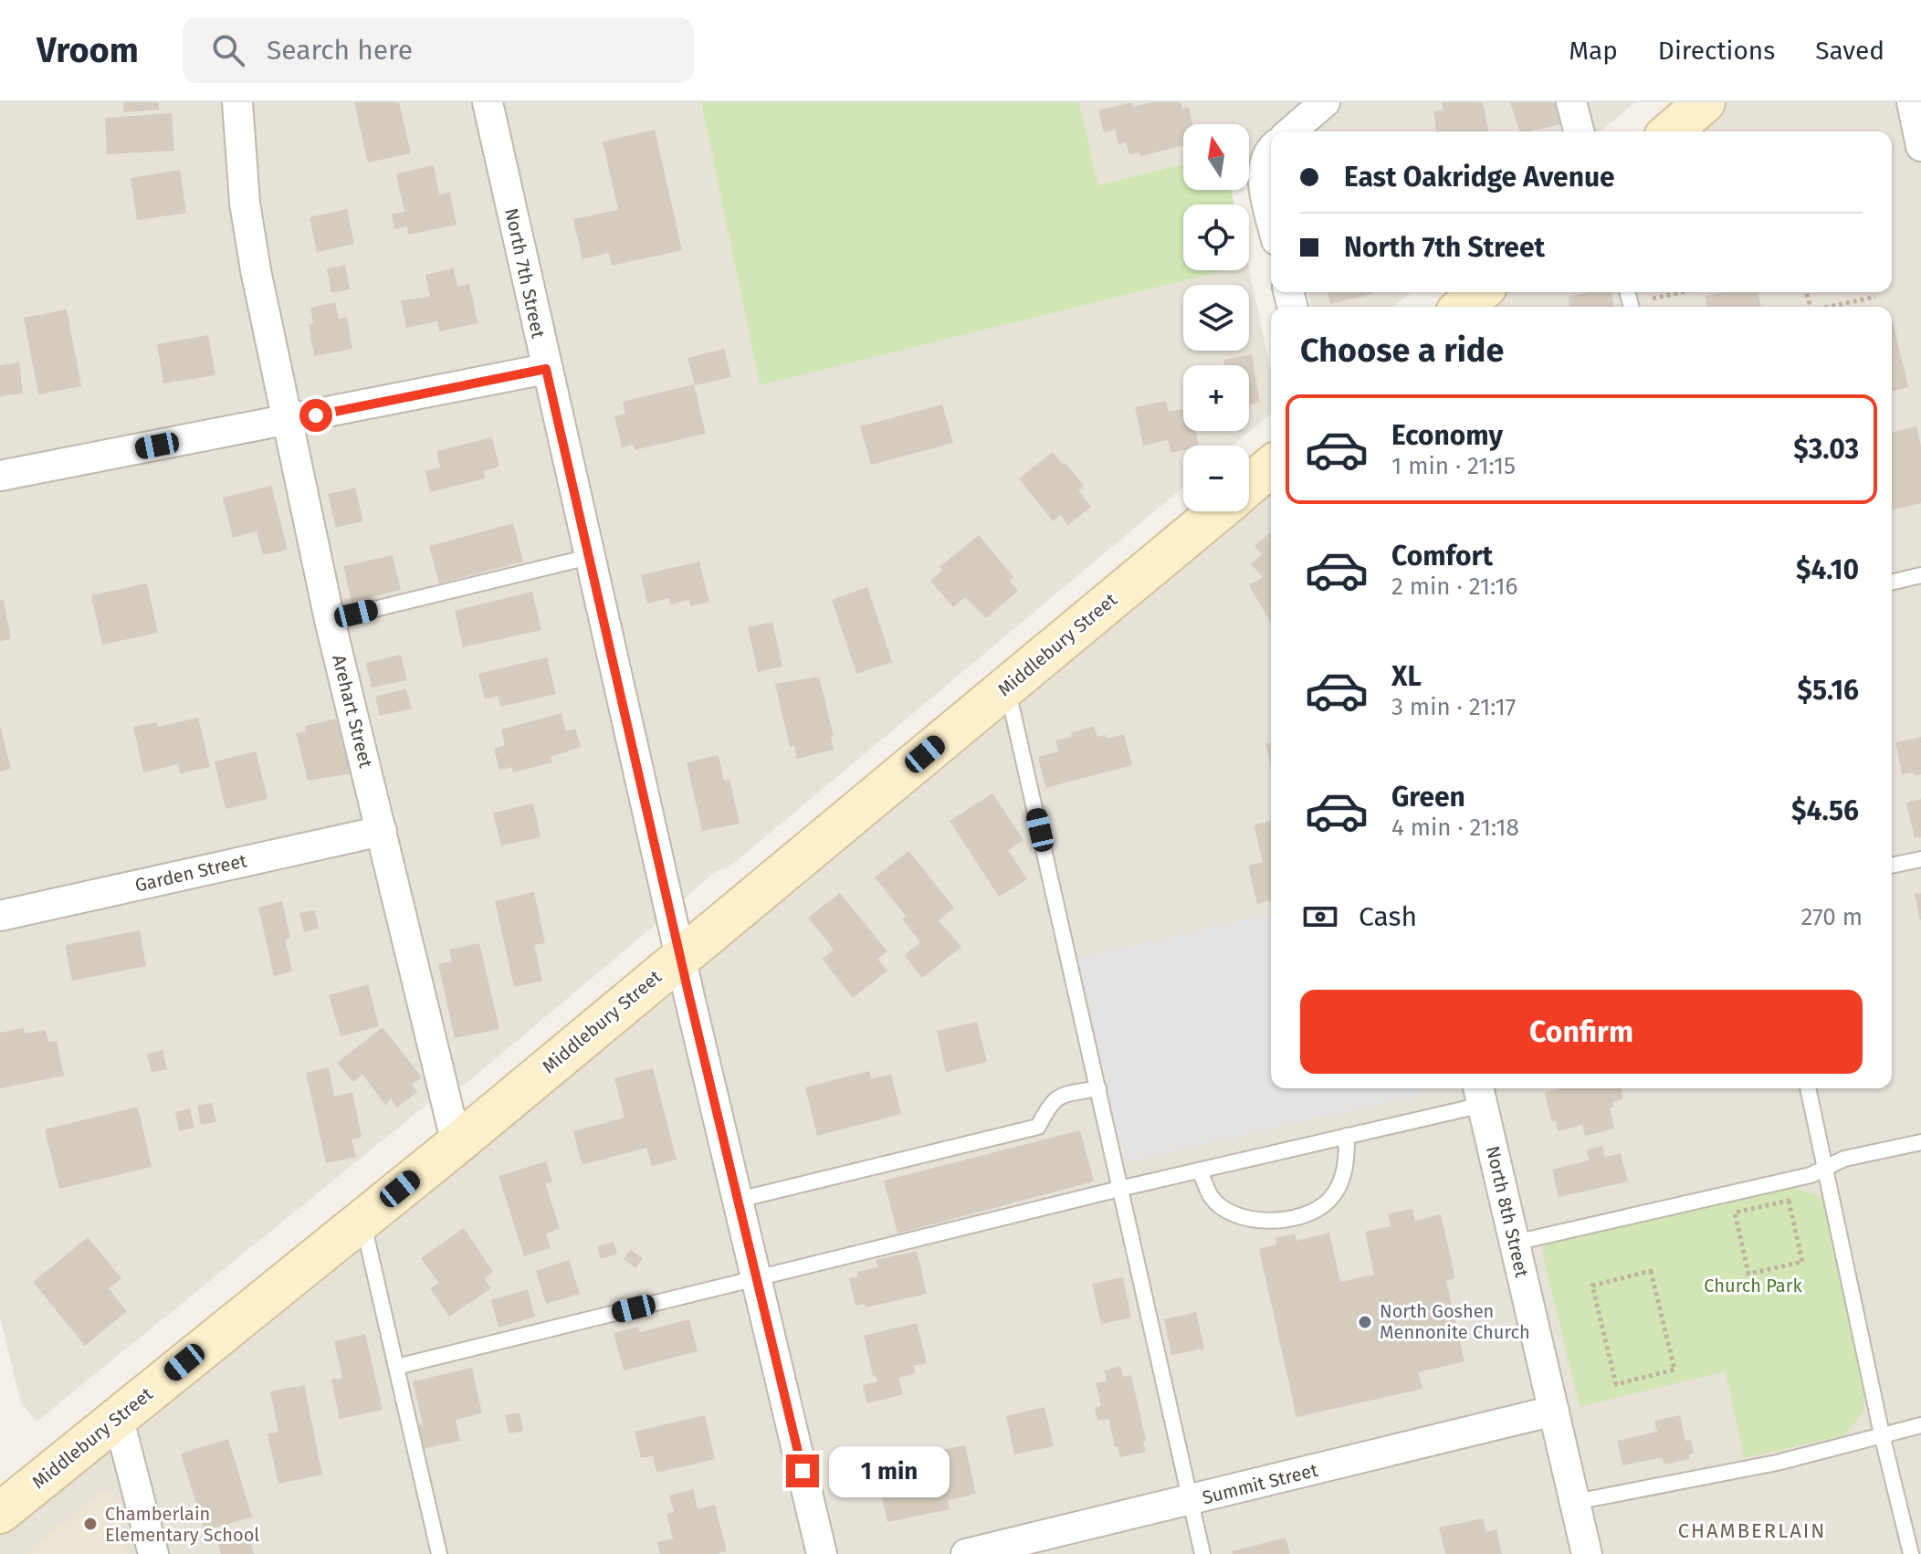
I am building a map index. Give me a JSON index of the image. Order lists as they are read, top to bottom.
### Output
{
  "streets": {
    "main road": ["Middlebury Street"],
    "street": [
      "North 7th Street",
      "Arehart Street",
      "Garden Street",
      "North 8th Street",
      "Summit Street"
    ]
  },
  "crossings": [
    ["North 7th Street", "Middlebury Street"],
    ["Middlebury Street", "Arehart Street"],
    ["Arehart Street", "Garden Street"],
    ["North 8th Street", "Summit Street"]
  ],
  "districts": ["CHAMBERLAIN"],
  "parks": ["Church Park"],
  "places": ["North Goshen Mennonite Church", "Chamberlain Elementary School"],
  "north": "top",
  "page": {
    "header": "Vroom",
    "search": "Search here",
    "nav": ["Map", "Directions", "Saved"],
    "map_buttons": ["+", "−"],
    "banner": ["East Oakridge Avenue", "North 7th Street"],
    "heading": "Choose a ride",
    "list": [
      {
        "name": "Economy",
        "note": "1 min · 21:15",
        "value": "$3.03"
      },
      {
        "name": "Comfort",
        "note": "2 min · 21:16",
        "value": "$4.10"
      },
      {
        "name": "XL",
        "note": "3 min · 21:17",
        "value": "$5.16"
      },
      {
        "name": "Green",
        "note": "4 min · 21:18",
        "value": "$4.56"
      }
    ],
    "pay": ["Cash", "270 m"],
    "buttons": "Confirm",
    "bubble": "1 min"
  }
}
